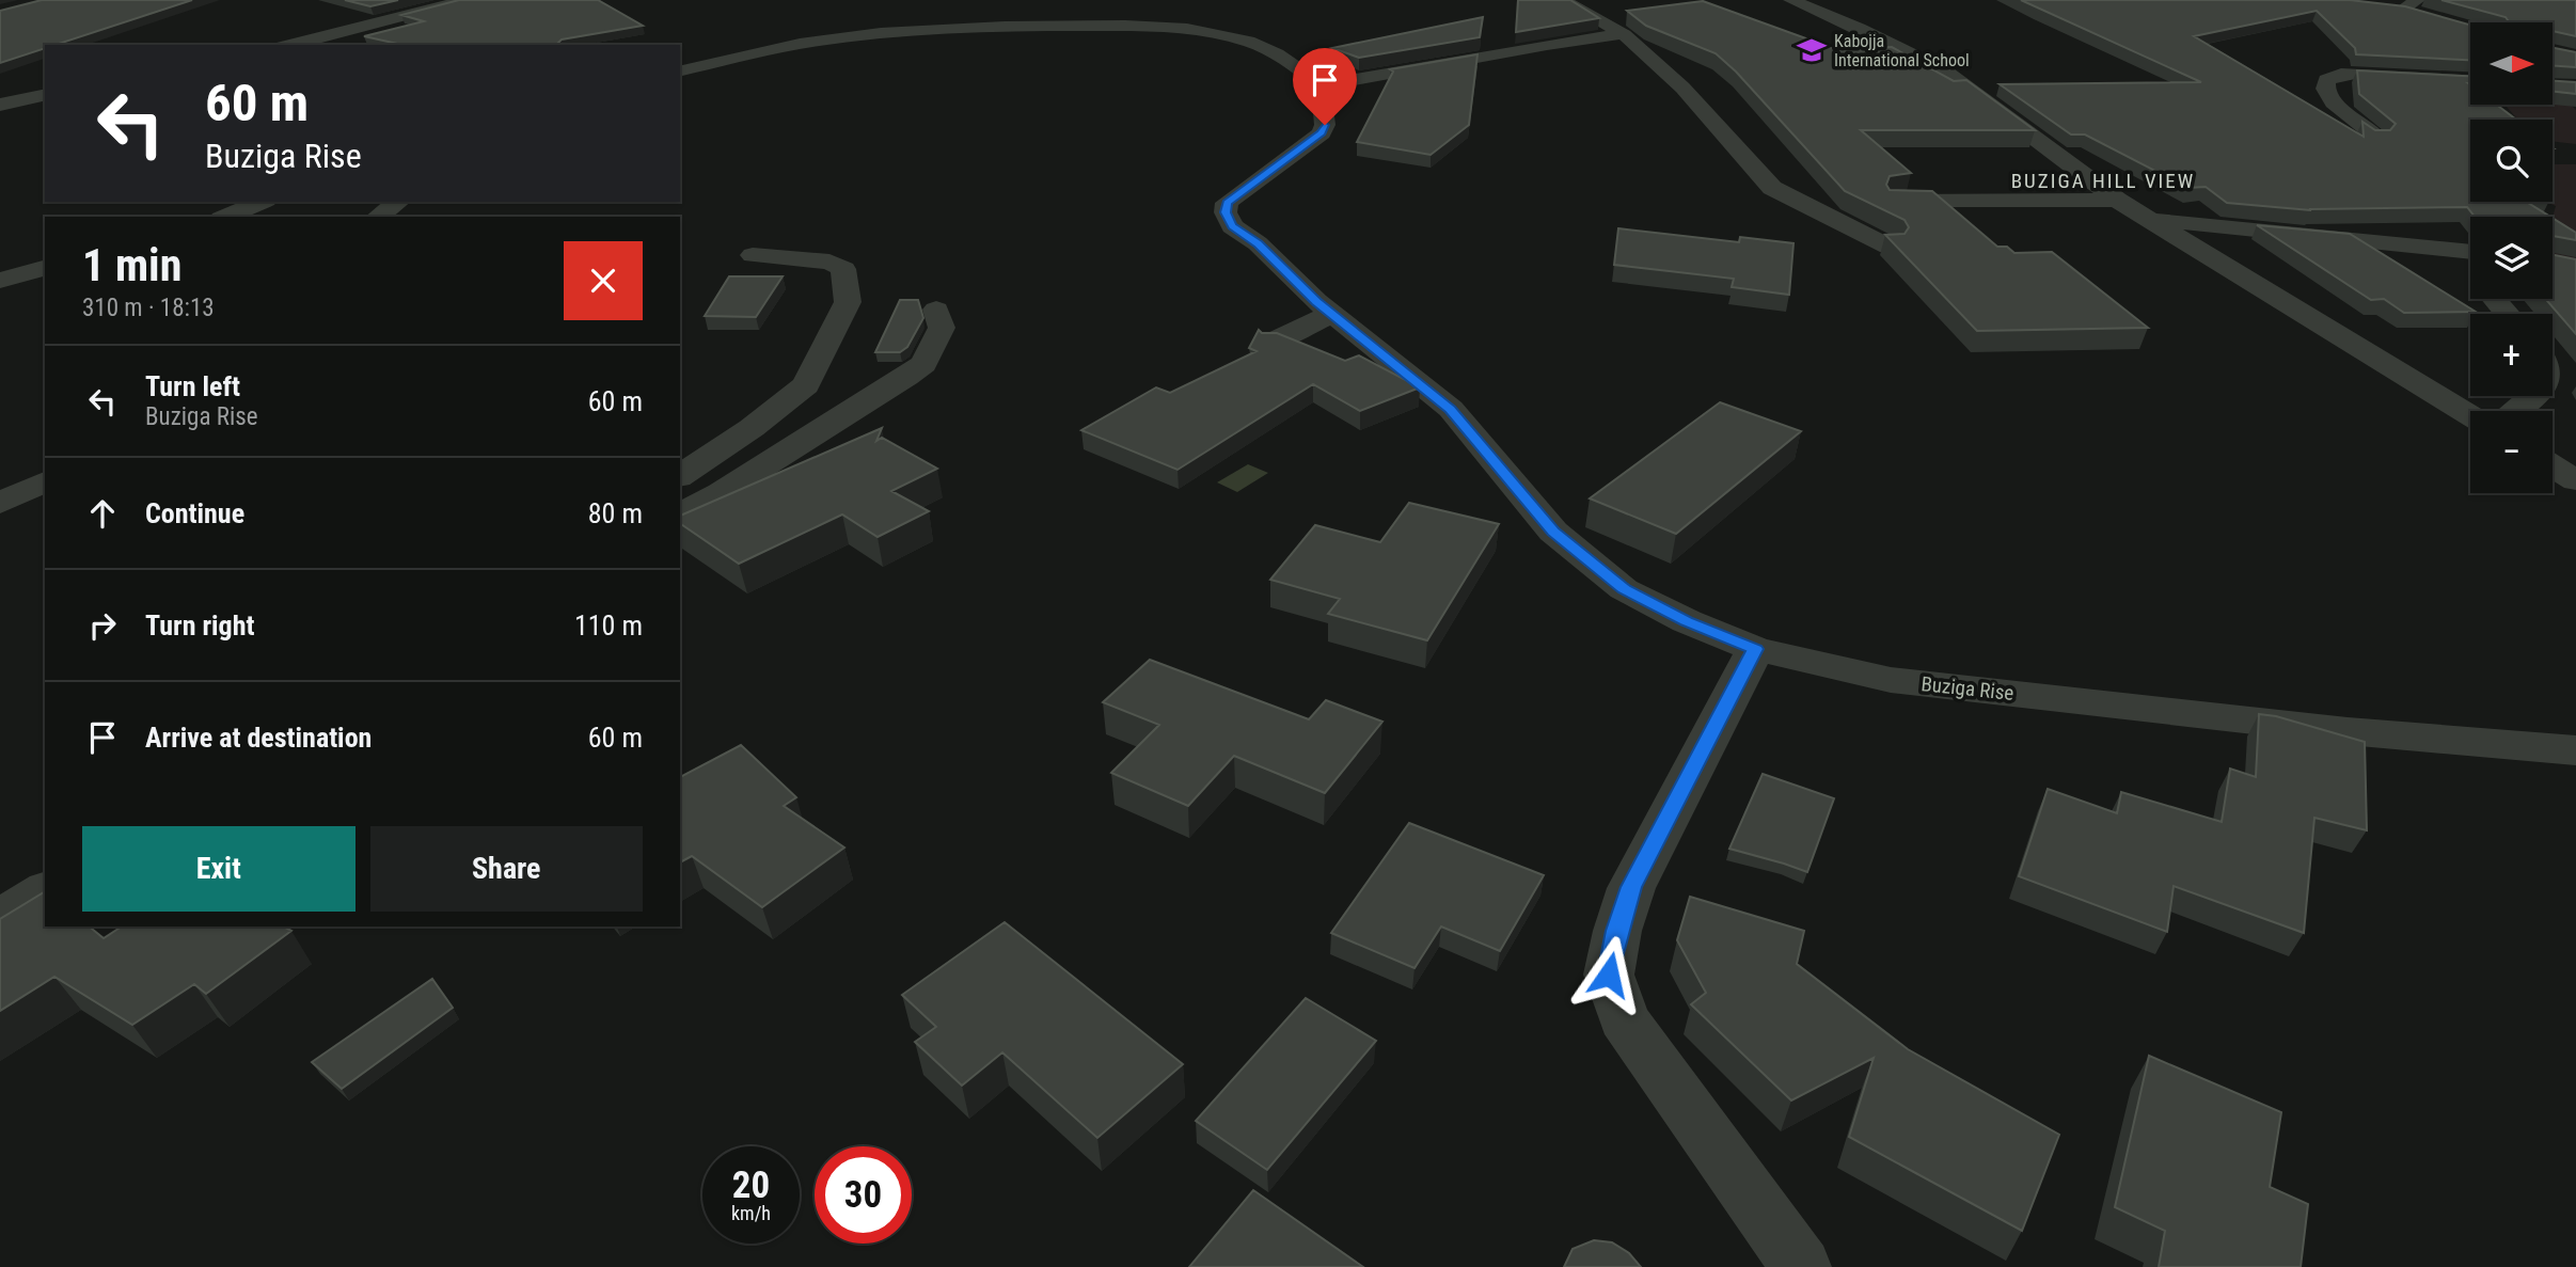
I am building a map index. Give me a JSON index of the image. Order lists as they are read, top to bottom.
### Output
{
  "streets": {
    "street": ["Buziga Rise"]
  },
  "districts": ["BUZIGA HILL VIEW"],
  "places": {
    "school or university": ["Kabojja International School"]
  },
  "north": "right",
  "page": {
    "map_buttons": ["+", "−"],
    "turn": ["60 m", "Buziga Rise"],
    "heading": ["1 min", "310 m · 18:13"],
    "list": [
      {
        "name": "Turn left",
        "note": "Buziga Rise",
        "value": "60 m"
      },
      {
        "name": "Continue",
        "value": "80 m"
      },
      {
        "name": "Turn right",
        "value": "110 m"
      },
      {
        "name": "Arrive at destination",
        "value": "60 m"
      }
    ],
    "buttons": ["Exit", "Share"],
    "speed": "20 km/h",
    "limit": "30"
  }
}
